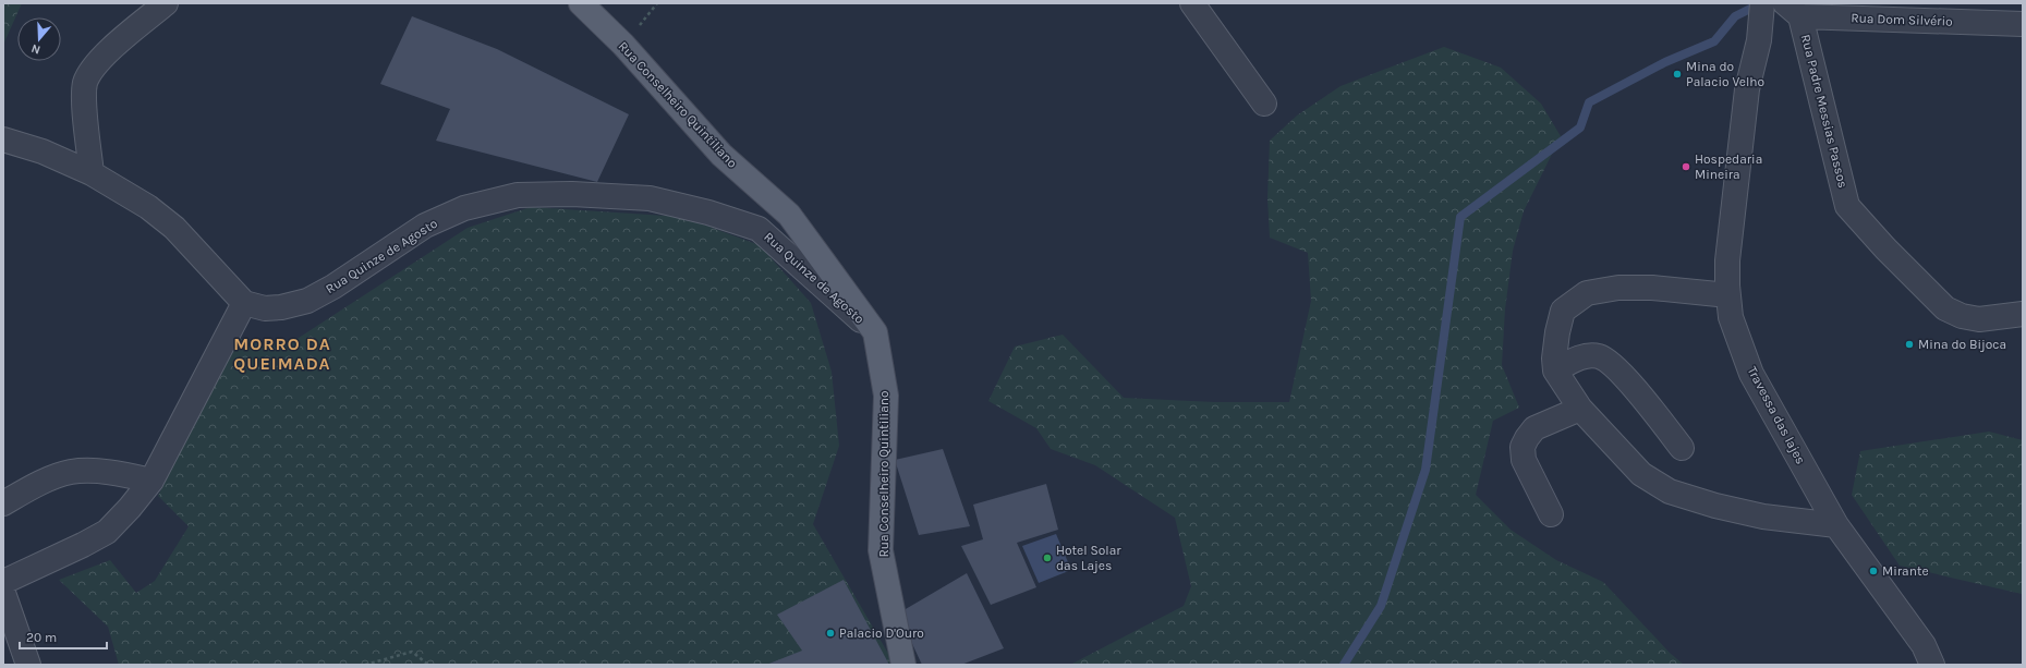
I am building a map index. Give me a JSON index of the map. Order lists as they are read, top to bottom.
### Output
{
  "streets": {
    "main road": ["Rua Conselheiro Quintiliano"],
    "street": [
      "Rua Dom Silvério",
      "Rua Padre Messias Passos",
      "Rua Quinze de Agosto",
      "Travessa das lajes"
    ]
  },
  "crossings": [
    ["Rua Dom Silvério", "Rua Padre Messias Passos"],
    ["Rua Conselheiro Quintiliano", "Rua Quinze de Agosto"]
  ],
  "districts": ["MORRO DA QUEIMADA"],
  "places": [
    "Mina do Palacio Velho",
    "Hospedaria Mineira",
    "Mina do Bijoca",
    "Hotel Solar das Lajes",
    "Mirante",
    "Palacio D'Ouro"
  ],
  "scale_bar": "20 m",
  "north": "bottom"
}
